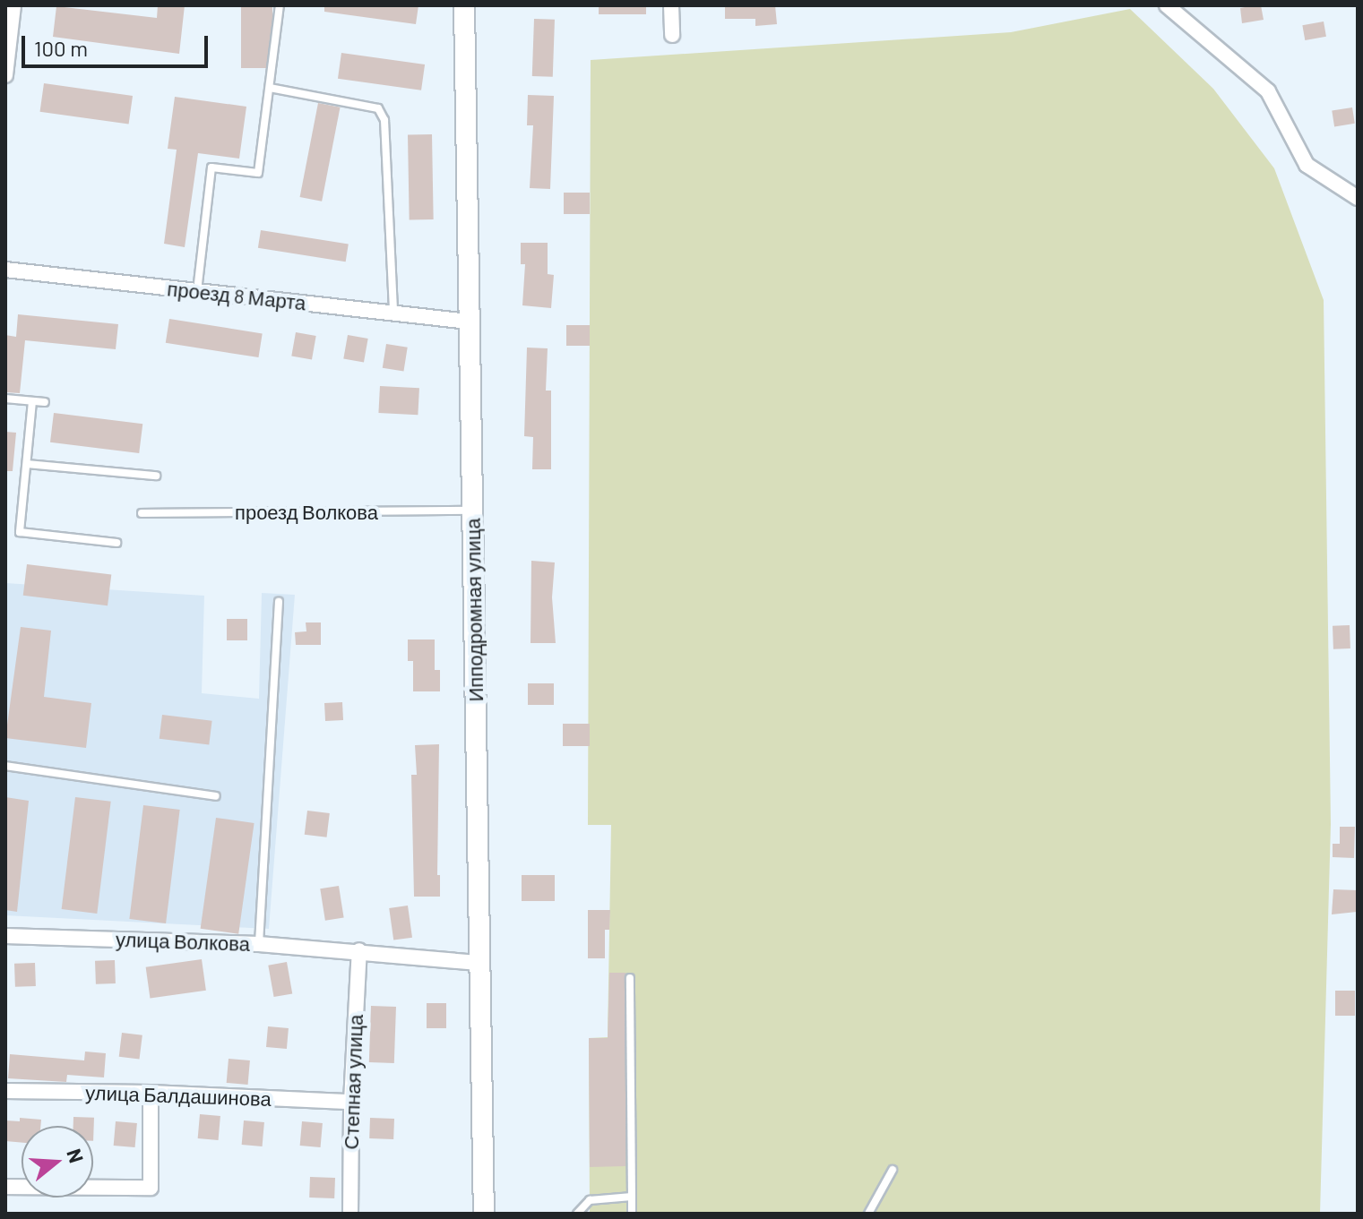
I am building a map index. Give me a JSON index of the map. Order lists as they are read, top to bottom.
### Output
{
  "streets": {
    "main road": ["Ипподромная улица"],
    "street": [
      "проезд 8 Марта",
      "улица Волкова",
      "Степная улица",
      "улица Балдашинова"
    ],
    "lane": ["проезд Волкова"]
  },
  "crossings": [
    ["проезд 8 Марта", "Ипподромная улица"],
    ["проезд Волкова", "Ипподромная улица"],
    ["улица Волкова", "Степная улица"],
    ["Степная улица", "улица Балдашинова"]
  ],
  "scale_bar": "100 m",
  "north": "right"
}
